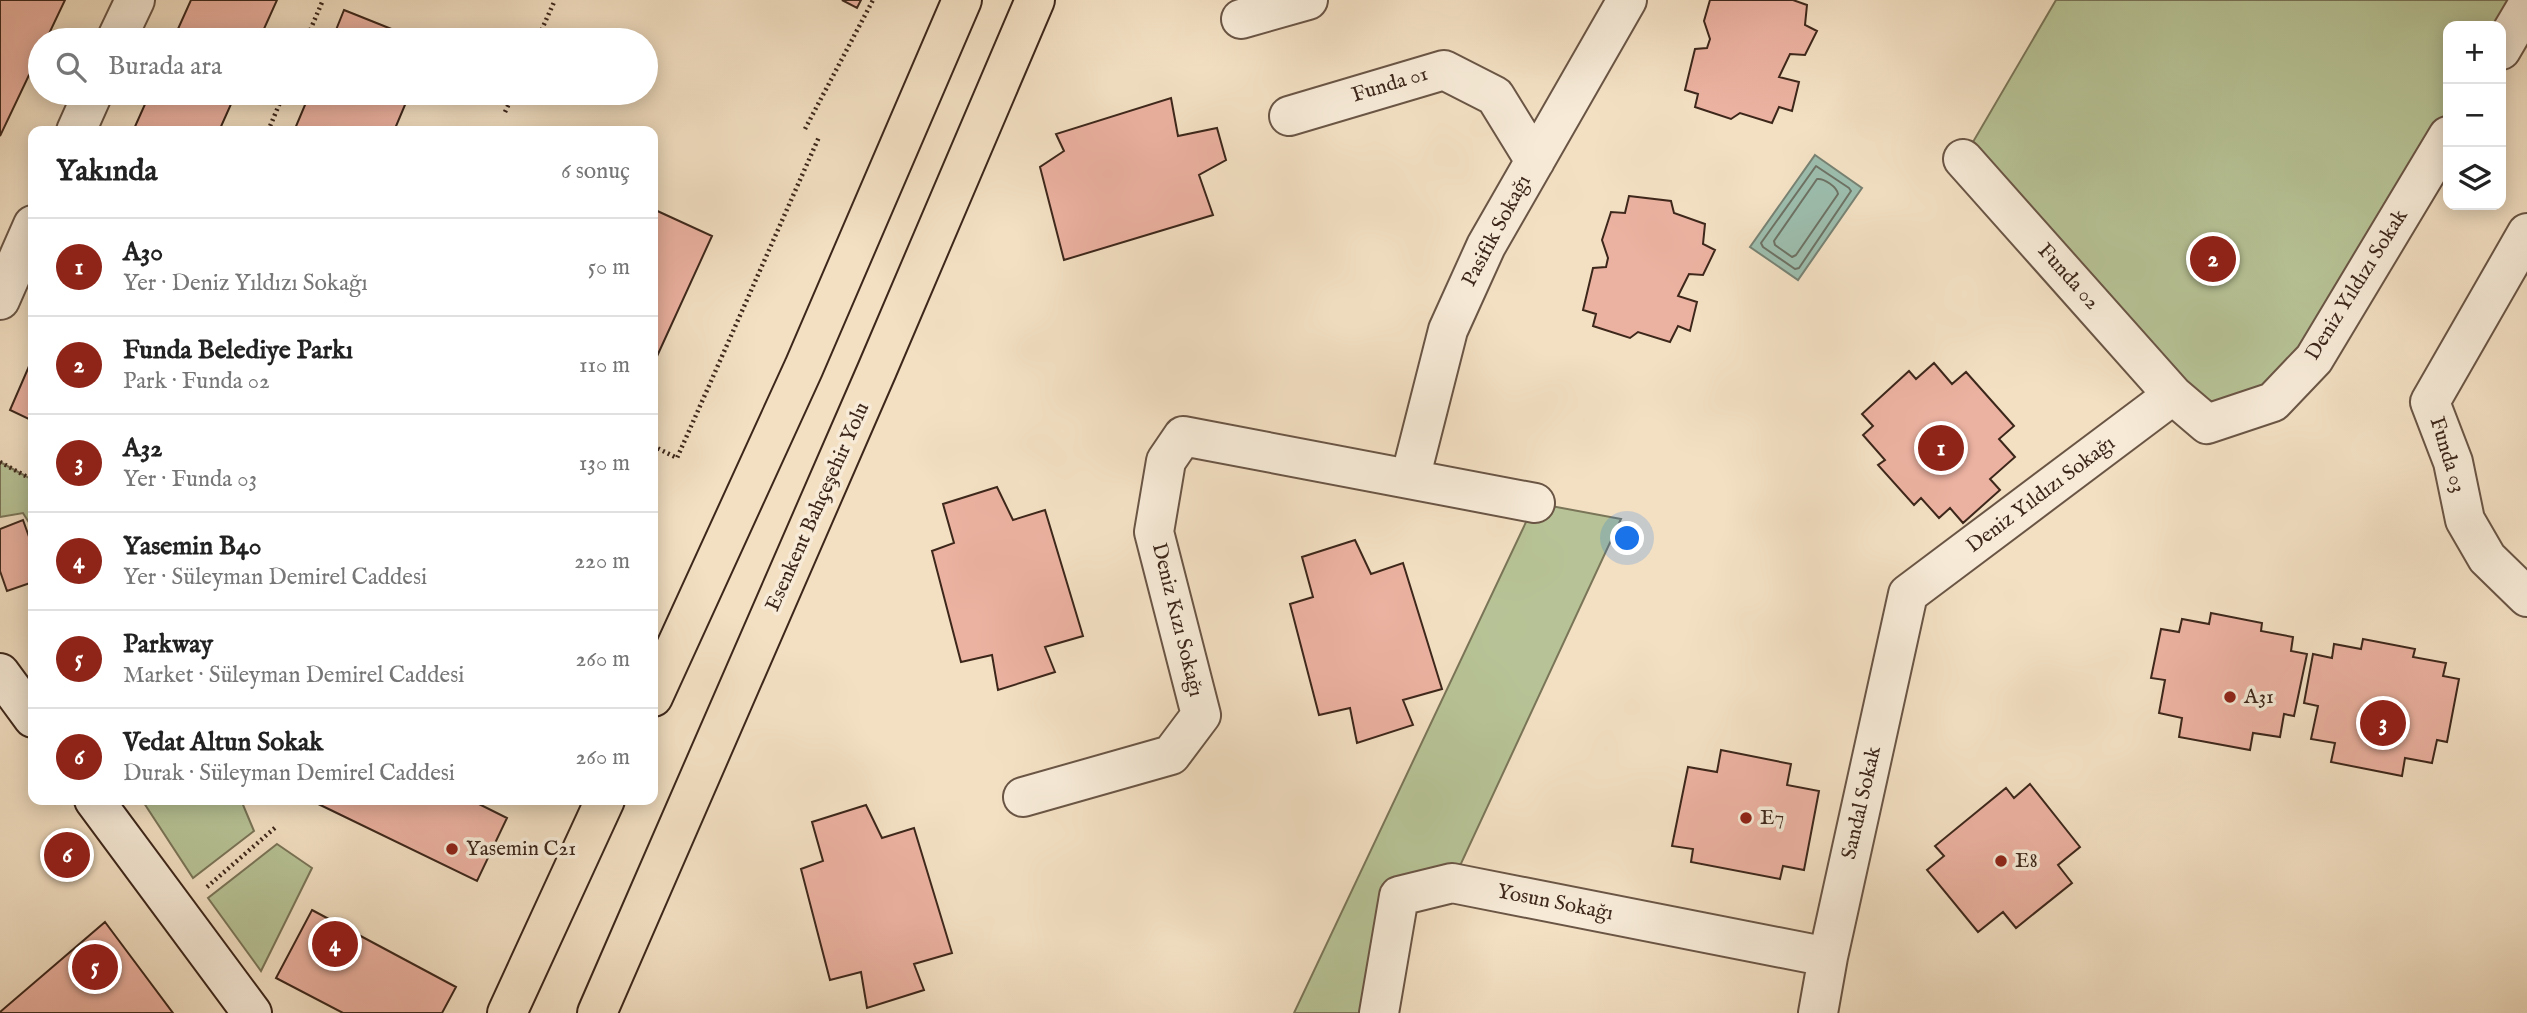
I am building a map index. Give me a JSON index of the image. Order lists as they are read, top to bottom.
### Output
{
  "streets": {
    "main road": ["Esenkent Bahçeşehir Yolu"],
    "street": [
      "Funda 01",
      "Pasifik Sokağı",
      "Funda 02",
      "Deniz Yıldızı Sokak",
      "Funda 03",
      "Deniz Yıldızı Sokağı",
      "Deniz Kızı Sokağı",
      "Sandal Sokak",
      "Yosun Sokağı"
    ]
  },
  "crossings": [
    ["Funda 01", "Pasifik Sokağı"],
    ["Pasifik Sokağı", "Deniz Kızı Sokağı"],
    ["Funda 02", "Deniz Yıldızı Sokak"],
    ["Funda 02", "Deniz Yıldızı Sokağı"],
    ["Deniz Yıldızı Sokak", "Deniz Yıldızı Sokağı"],
    ["Deniz Yıldızı Sokağı", "Sandal Sokak"],
    ["Sandal Sokak", "Yosun Sokağı"]
  ],
  "places": [
    "A31",
    "E7",
    "Yasemin C21",
    "E8"
  ],
  "page": {
    "map_buttons": ["+", "−"],
    "search": "Burada ara",
    "heading": ["Yakında", "6 sonuç"],
    "list": [
      {
        "mark": "1",
        "name": "A30",
        "note": "Yer · Deniz Yıldızı Sokağı",
        "value": "50 m"
      },
      {
        "mark": "2",
        "name": "Funda Belediye Parkı",
        "note": "Park · Funda 02",
        "value": "110 m"
      },
      {
        "mark": "3",
        "name": "A32",
        "note": "Yer · Funda 03",
        "value": "130 m"
      },
      {
        "mark": "4",
        "name": "Yasemin B40",
        "note": "Yer · Süleyman Demirel Caddesi",
        "value": "220 m"
      },
      {
        "mark": "5",
        "name": "Parkway",
        "note": "Market · Süleyman Demirel Caddesi",
        "value": "260 m"
      },
      {
        "mark": "6",
        "name": "Vedat Altun Sokak",
        "note": "Durak · Süleyman Demirel Caddesi",
        "value": "260 m"
      }
    ],
    "pins": [
      "2",
      "1",
      "3",
      "6",
      "4",
      "5"
    ]
  }
}
